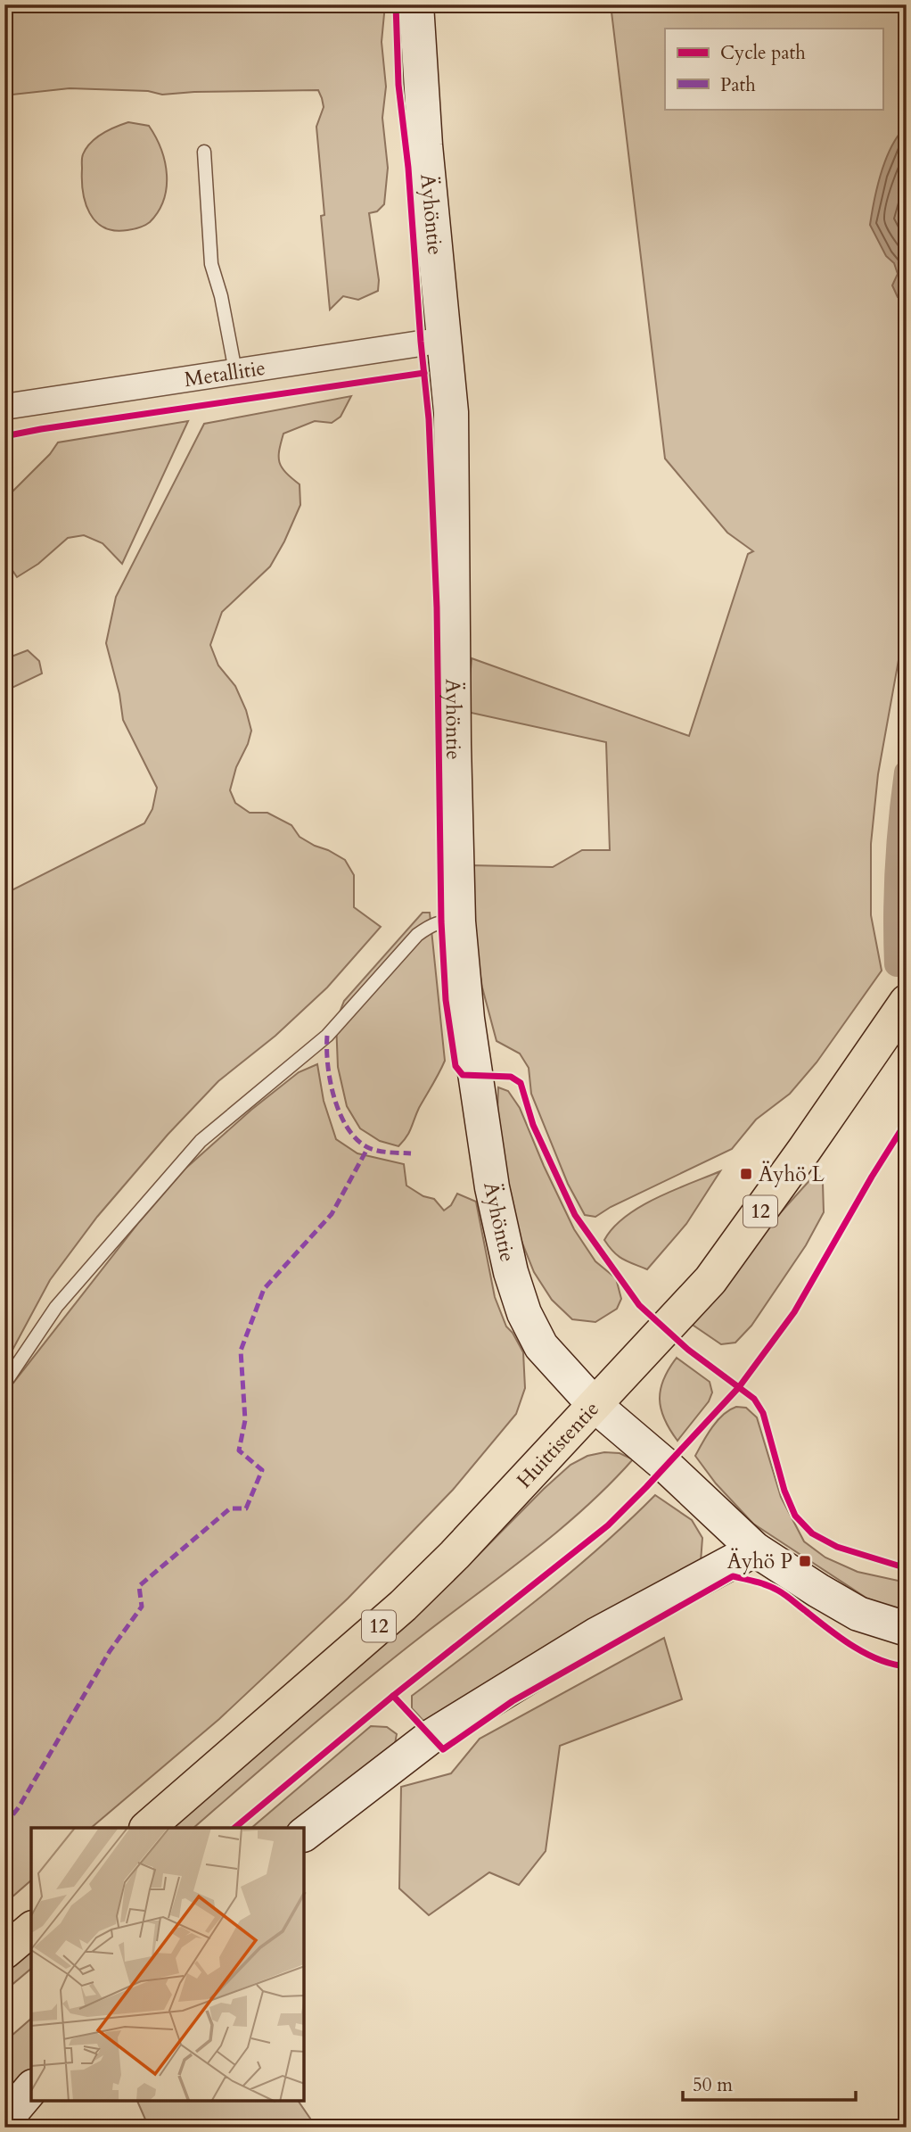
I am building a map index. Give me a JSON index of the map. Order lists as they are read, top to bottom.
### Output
{
  "streets": {
    "highway": ["12", "Huittistentie"],
    "main road": ["Äyhöntie"],
    "street": ["Metallitie"]
  },
  "crossings": [
    ["Äyhöntie", "Metallitie"],
    ["Äyhöntie", "Huittistentie"]
  ],
  "places": {
    "transit": ["Äyhö L", "Äyhö P"]
  },
  "legend": ["Cycle path", "Path"],
  "scale_bar": "50 m"
}
